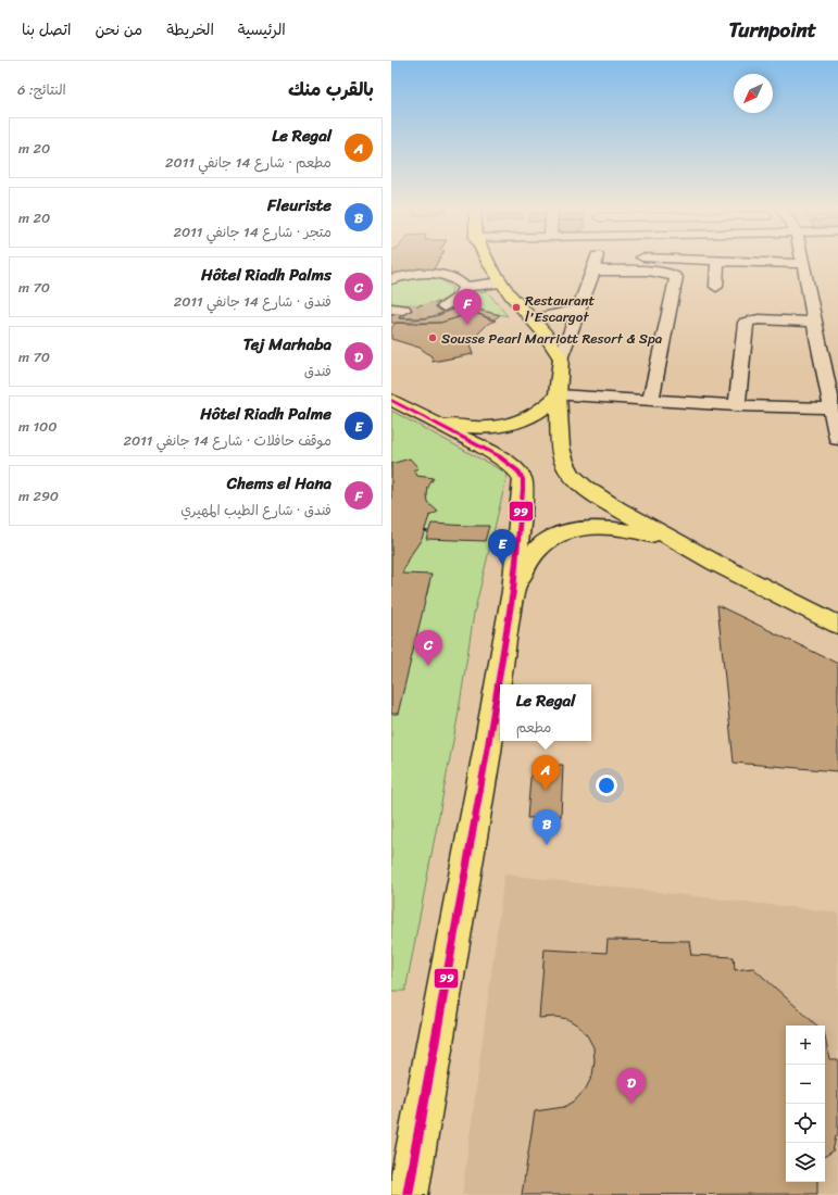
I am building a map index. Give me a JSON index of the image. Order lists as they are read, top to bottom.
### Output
{
  "places": ["Restaurant l'Escargot", "Sousse Pearl Marriott Resort & Spa"],
  "lines": ["transit line 99"],
  "north": "bottom left",
  "page": {
    "header": "Turnpoint",
    "nav": [
      "الرئيسية",
      "الخريطة",
      "من نحن",
      "اتصل بنا"
    ],
    "heading": ["بالقرب منك", "النتائج: 6"],
    "list": [
      {
        "mark": "A",
        "name": "Le Regal",
        "note": "مطعم · شارع 14 جانفي 2011",
        "value": "20 m"
      },
      {
        "mark": "B",
        "name": "Fleuriste",
        "note": "متجر · شارع 14 جانفي 2011",
        "value": "20 m"
      },
      {
        "mark": "C",
        "name": "Hôtel Riadh Palms",
        "note": "فندق · شارع 14 جانفي 2011",
        "value": "70 m"
      },
      {
        "mark": "D",
        "name": "Tej Marhaba",
        "note": "فندق",
        "value": "70 m"
      },
      {
        "mark": "E",
        "name": "Hôtel Riadh Palme",
        "note": "موقف حافلات · شارع 14 جانفي 2011",
        "value": "100 m"
      },
      {
        "mark": "F",
        "name": "Chems el Hana",
        "note": "فندق · شارع الطيب المهيري",
        "value": "290 m"
      }
    ],
    "pins": [
      "F",
      "E",
      "C",
      "A",
      "B",
      "D"
    ],
    "popup": ["Le Regal", "مطعم"],
    "map_buttons": ["+", "−"]
  }
}
